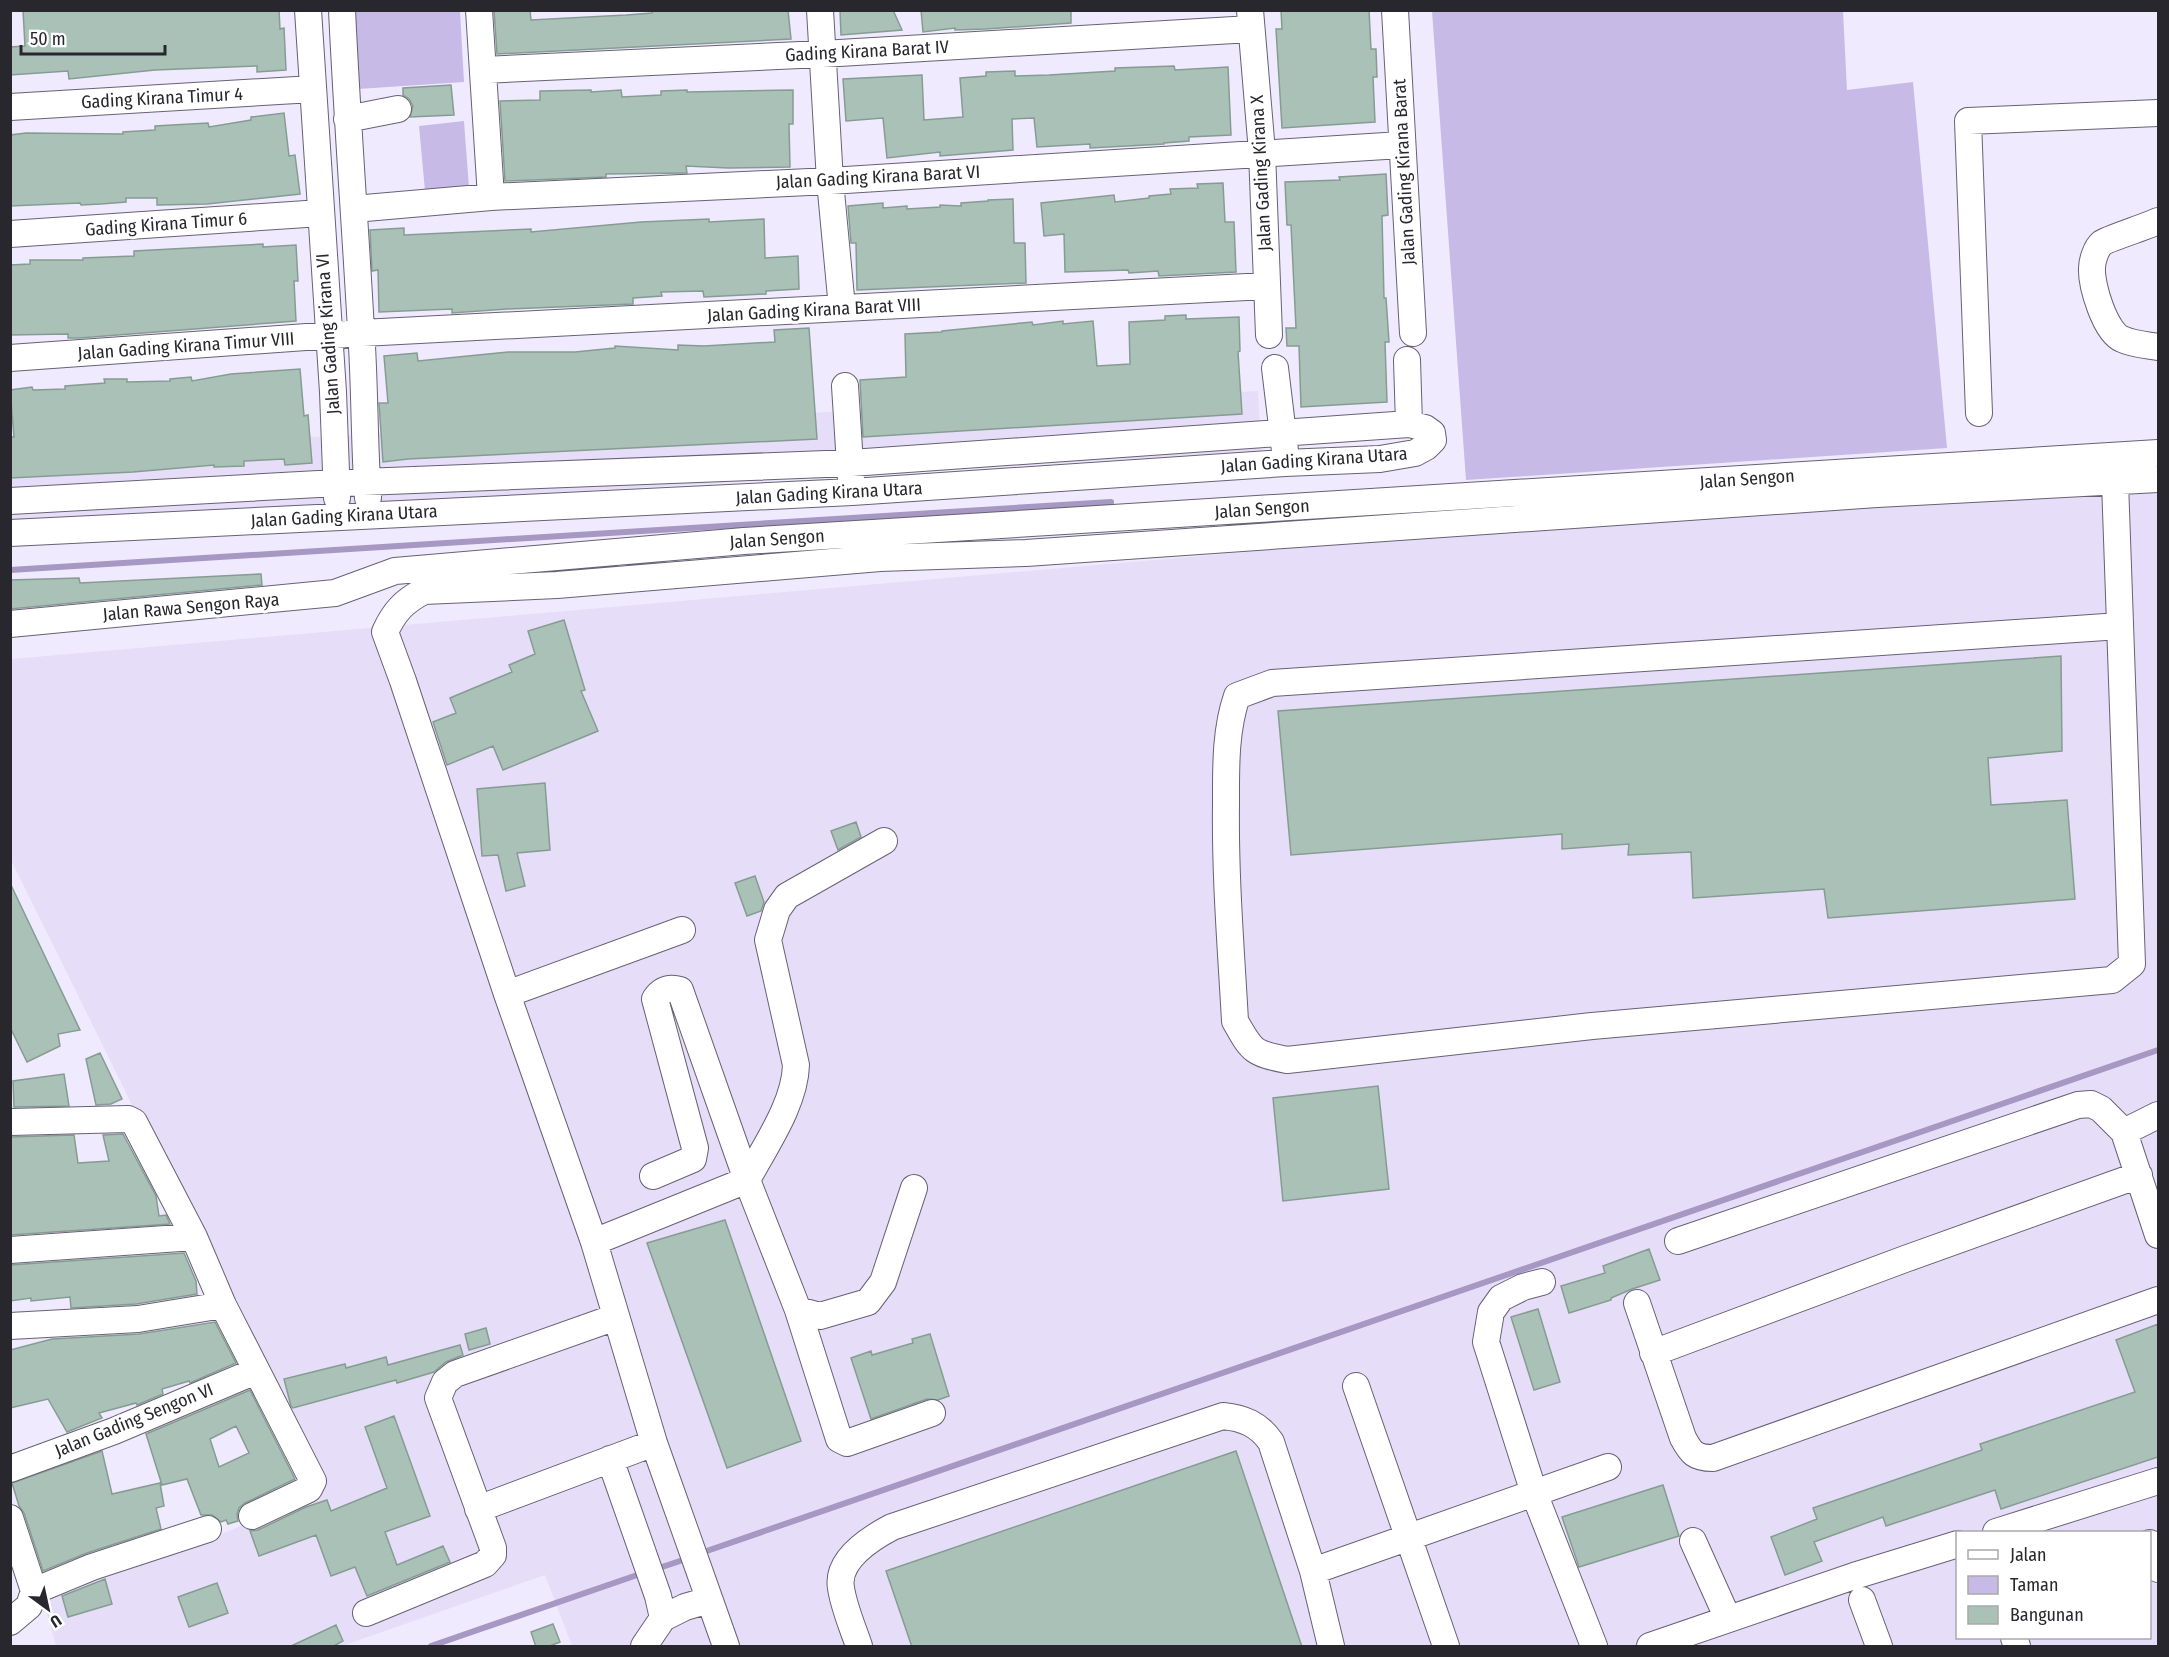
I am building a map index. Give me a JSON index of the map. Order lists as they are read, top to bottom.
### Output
{
  "streets": {
    "street": [
      "Gading Kirana Barat IV",
      "Gading Kirana Timur 4",
      "Jalan Gading Kirana Barat",
      "Jalan Gading Kirana X",
      "Jalan Gading Kirana Barat VI",
      "Gading Kirana Timur 6",
      "Jalan Gading Kirana Barat VIII",
      "Jalan Gading Kirana VI",
      "Jalan Gading Kirana Timur VIII",
      "Jalan Gading Kirana Utara",
      "Jalan Sengon",
      "Jalan Rawa Sengon Raya",
      "Jalan Gading Sengon VI"
    ]
  },
  "crossings": [
    ["Gading Kirana Barat IV", "Jalan Gading Kirana X"],
    ["Gading Kirana Timur 4", "Jalan Gading Kirana VI"],
    ["Jalan Gading Kirana Barat", "Jalan Gading Kirana Barat VI"],
    ["Jalan Gading Kirana X", "Jalan Gading Kirana Barat VI"],
    ["Jalan Gading Kirana X", "Jalan Gading Kirana Barat VIII"],
    ["Jalan Gading Kirana Barat VI", "Jalan Gading Kirana VI"],
    ["Gading Kirana Timur 6", "Jalan Gading Kirana VI"],
    ["Jalan Gading Kirana Barat VIII", "Jalan Gading Kirana VI"],
    ["Jalan Gading Kirana Barat VIII", "Jalan Gading Kirana Timur VIII"],
    ["Jalan Gading Kirana VI", "Jalan Gading Kirana Timur VIII"],
    ["Jalan Gading Kirana VI", "Jalan Gading Kirana Utara"],
    ["Jalan Sengon", "Jalan Rawa Sengon Raya"]
  ],
  "legend": ["Jalan", "Taman", "Bangunan"],
  "scale_bar": "50 m",
  "north": "bottom right"
}
